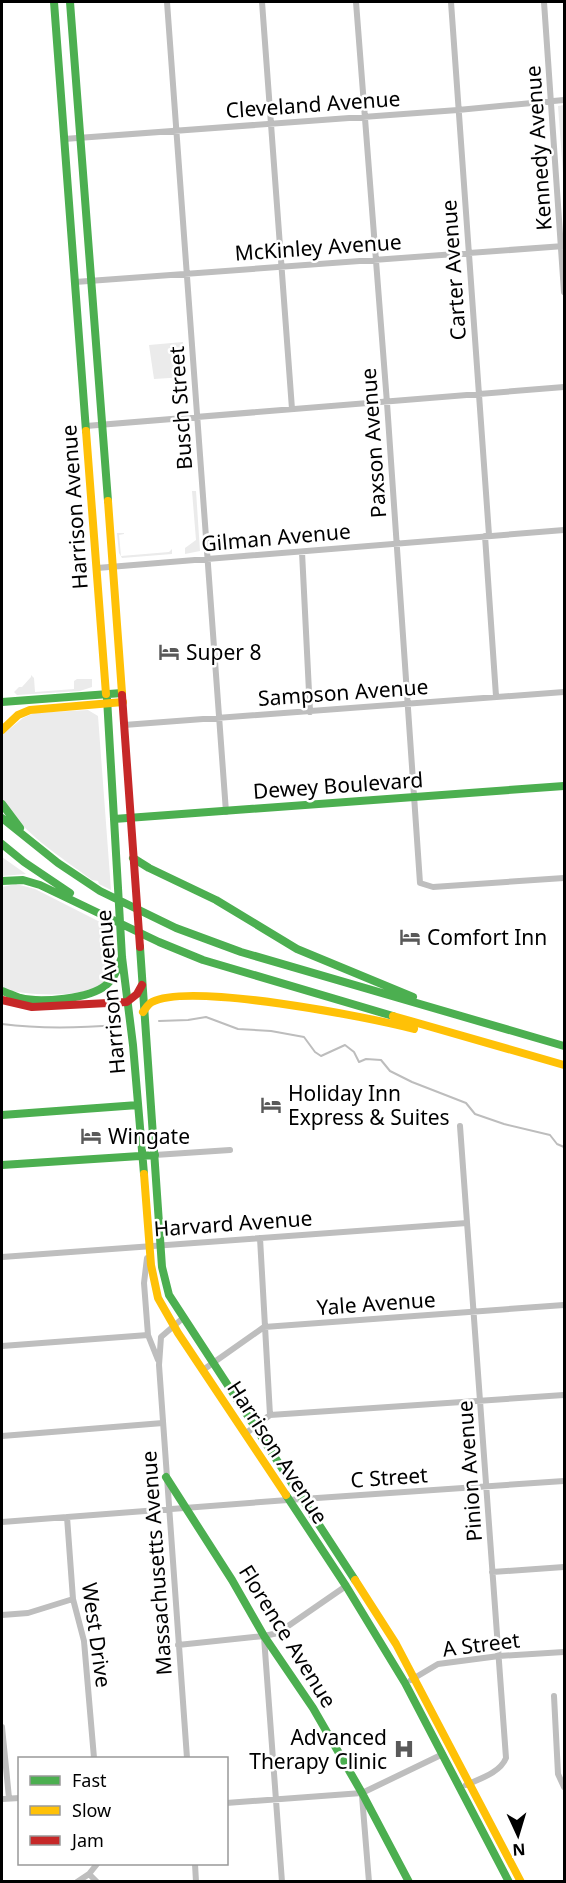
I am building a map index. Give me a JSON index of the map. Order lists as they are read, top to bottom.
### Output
{
  "streets": {
    "main road": ["Harrison Avenue", "Dewey Boulevard", "Florence Avenue"],
    "street": [
      "Cleveland Avenue",
      "Kennedy Avenue",
      "McKinley Avenue",
      "Carter Avenue",
      "Busch Street",
      "Paxson Avenue",
      "Gilman Avenue",
      "Sampson Avenue",
      "Harvard Avenue",
      "Yale Avenue",
      "Pinion Avenue",
      "C Street",
      "Massachusetts Avenue",
      "West Drive",
      "A Street"
    ]
  },
  "crossings": [
    ["Cleveland Avenue", "Kennedy Avenue"],
    ["Cleveland Avenue", "Carter Avenue"],
    ["Cleveland Avenue", "Busch Street"],
    ["Cleveland Avenue", "Paxson Avenue"],
    ["Cleveland Avenue", "Harrison Avenue"],
    ["Kennedy Avenue", "McKinley Avenue"],
    ["McKinley Avenue", "Carter Avenue"],
    ["McKinley Avenue", "Busch Street"],
    ["McKinley Avenue", "Paxson Avenue"],
    ["McKinley Avenue", "Harrison Avenue"],
    ["Carter Avenue", "Gilman Avenue"],
    ["Carter Avenue", "Sampson Avenue"],
    ["Busch Street", "Gilman Avenue"],
    ["Busch Street", "Sampson Avenue"],
    ["Busch Street", "Dewey Boulevard"],
    ["Paxson Avenue", "Gilman Avenue"],
    ["Paxson Avenue", "Sampson Avenue"],
    ["Paxson Avenue", "Dewey Boulevard"],
    ["Harrison Avenue", "Gilman Avenue"],
    ["Harrison Avenue", "Sampson Avenue"],
    ["Harrison Avenue", "Dewey Boulevard"],
    ["Harrison Avenue", "Harvard Avenue"],
    ["Harrison Avenue", "Pinion Avenue"],
    ["Harrison Avenue", "C Street"],
    ["Harrison Avenue", "Massachusetts Avenue"],
    ["Harrison Avenue", "A Street"],
    ["Harvard Avenue", "Pinion Avenue"],
    ["Harvard Avenue", "Massachusetts Avenue"],
    ["Yale Avenue", "Pinion Avenue"],
    ["Pinion Avenue", "C Street"],
    ["Pinion Avenue", "A Street"],
    ["C Street", "Massachusetts Avenue"],
    ["C Street", "West Drive"],
    ["C Street", "Florence Avenue"],
    ["Massachusetts Avenue", "Florence Avenue"]
  ],
  "places": {
    "hotel": [
      "Super 8",
      "Comfort Inn",
      "Holiday Inn Express & Suites",
      "Wingate"
    ],
    "hospital": ["Advanced Therapy Clinic"]
  },
  "legend": ["Fast", "Slow", "Jam"],
  "north": "bottom"
}
